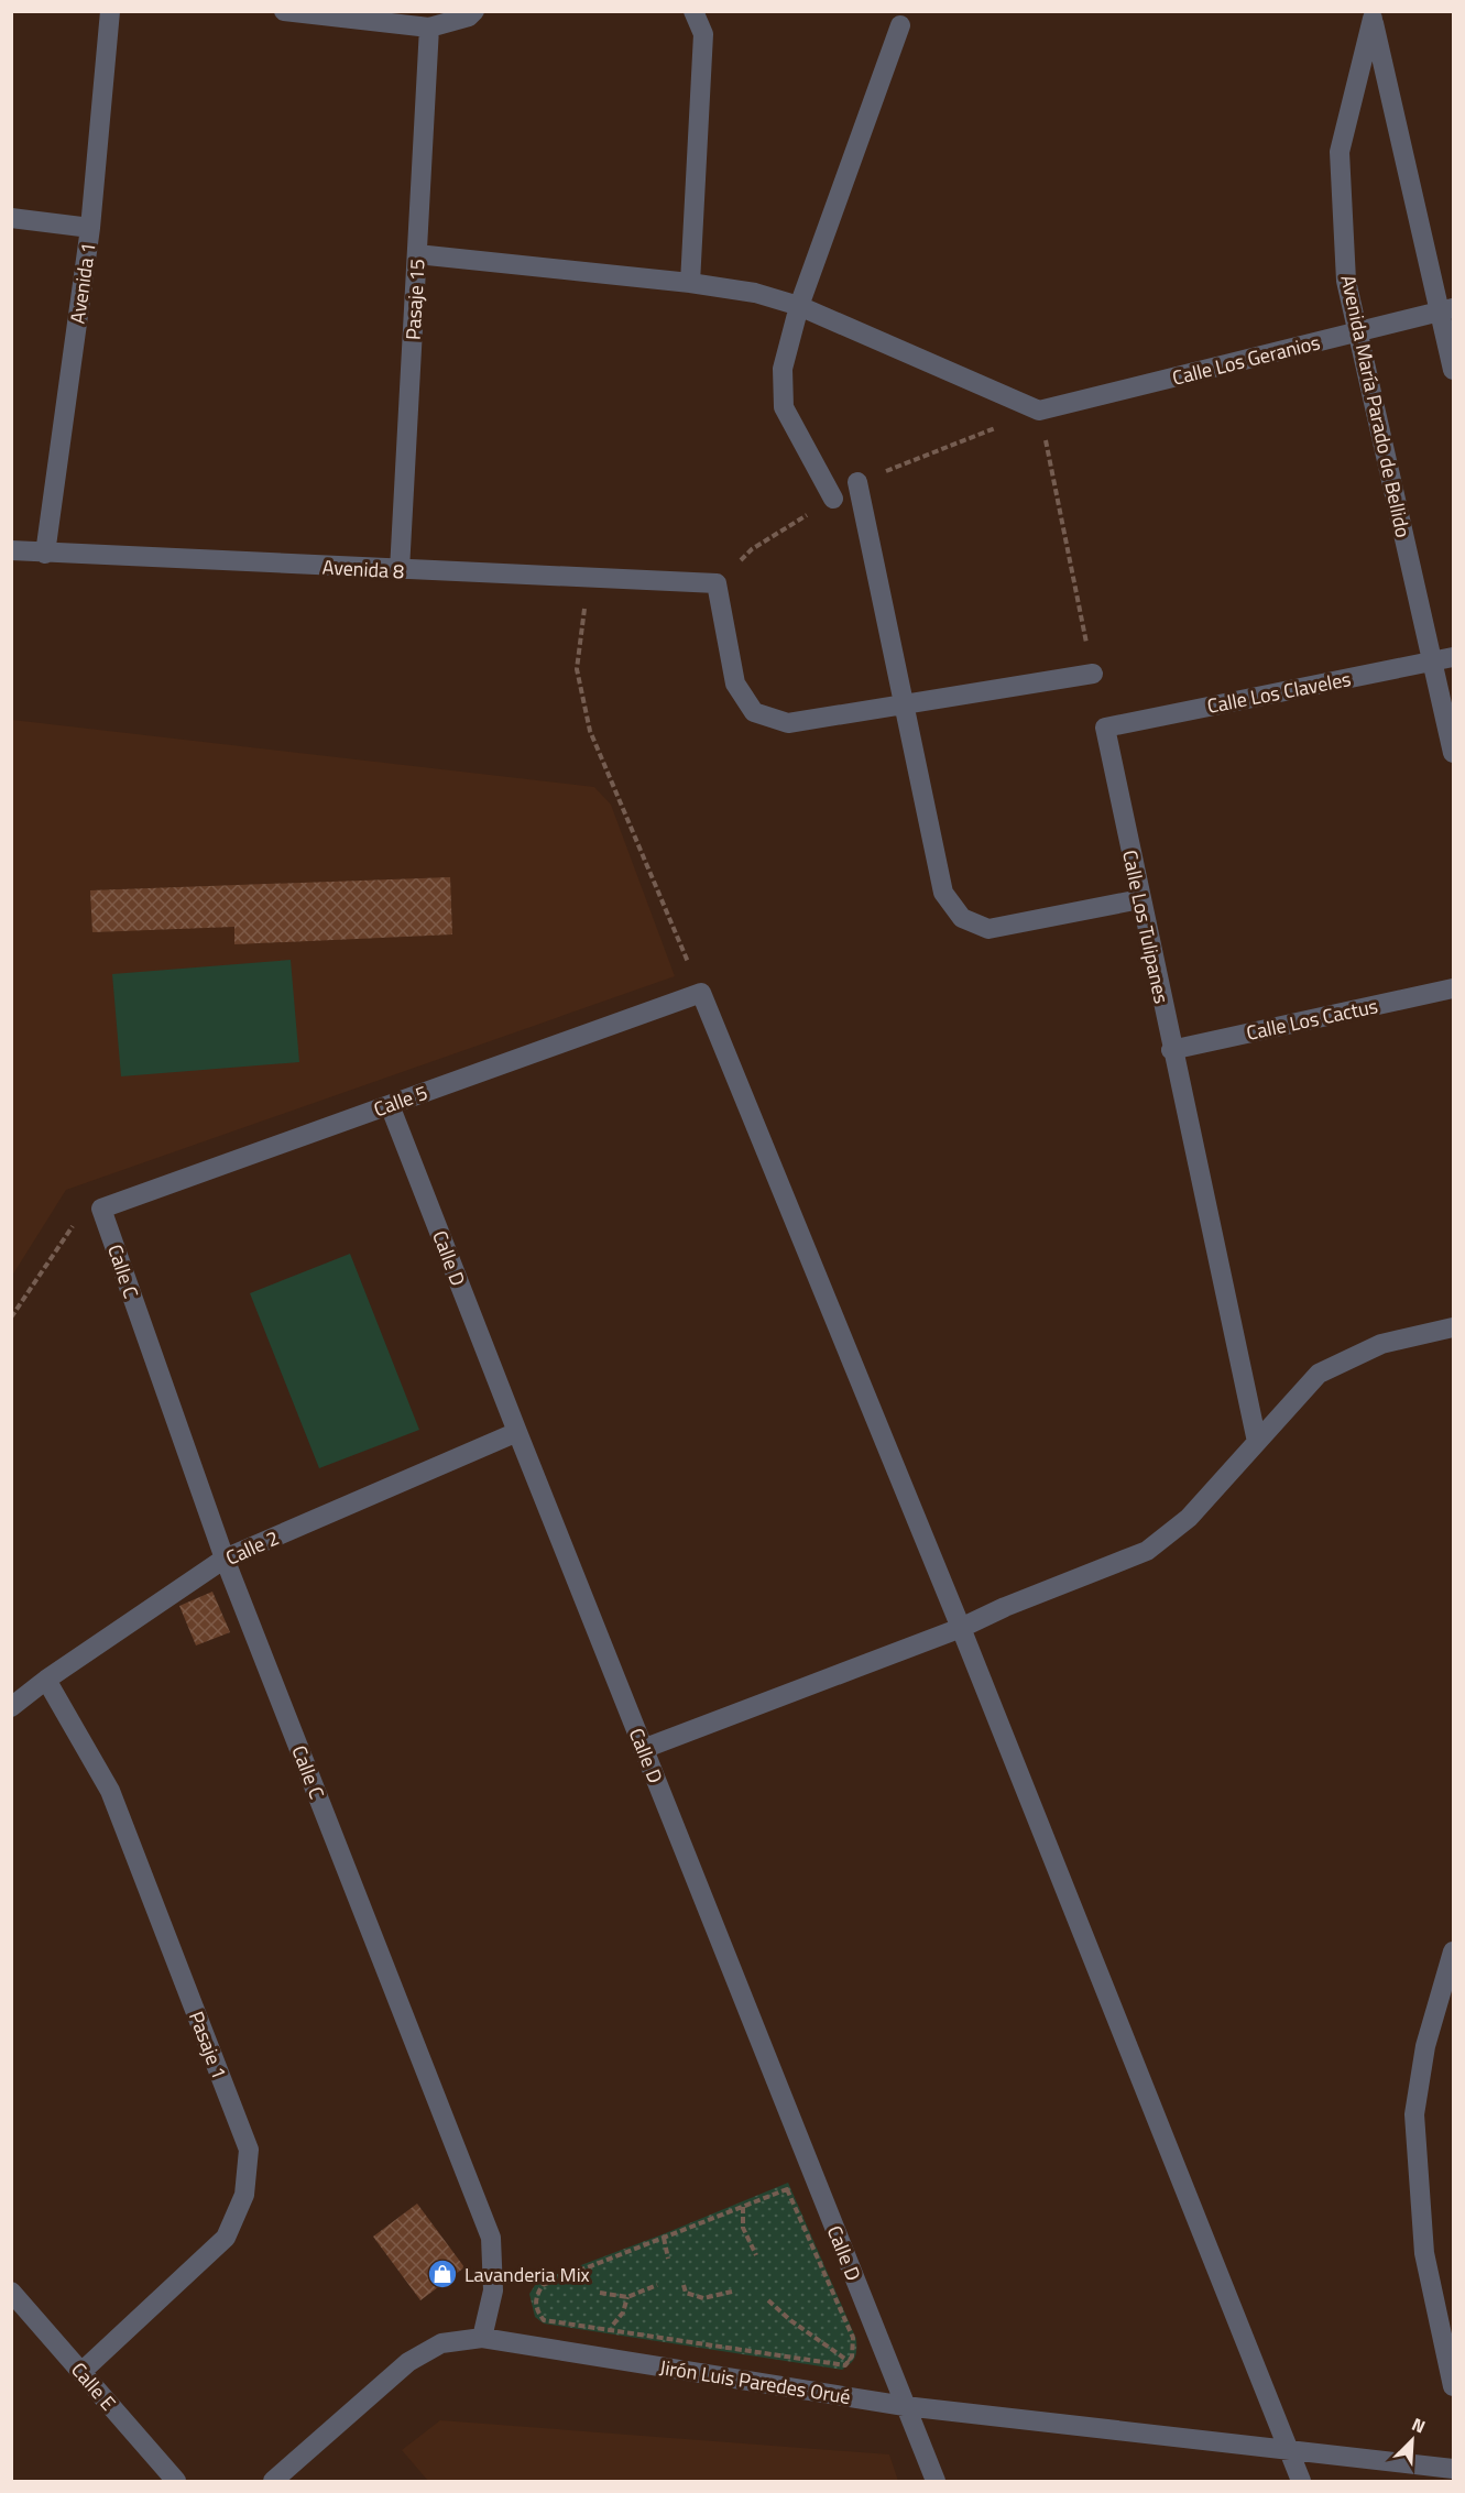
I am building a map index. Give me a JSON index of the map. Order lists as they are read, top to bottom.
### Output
{
  "streets": {
    "street": [
      "Avenida 1",
      "Pasaje 15",
      "Calle Los Geranios",
      "Avenida María Parado de Bellido",
      "Avenida 8",
      "Calle Los Claveles",
      "Calle Los Tulipanes",
      "Calle Los Cactus",
      "Calle 5",
      "Calle D",
      "Calle C",
      "Calle 2",
      "Pasaje 1",
      "Jirón Luis Paredes Orué",
      "Calle E"
    ]
  },
  "crossings": [
    ["Avenida 1", "Avenida 8"],
    ["Pasaje 15", "Avenida 8"],
    ["Calle Los Geranios", "Avenida María Parado de Bellido"],
    ["Avenida María Parado de Bellido", "Calle Los Claveles"],
    ["Calle Los Claveles", "Calle Los Tulipanes"],
    ["Calle Los Tulipanes", "Calle Los Cactus"],
    ["Calle 5", "Calle D"],
    ["Calle 5", "Calle C"],
    ["Calle D", "Calle 2"],
    ["Calle D", "Jirón Luis Paredes Orué"],
    ["Calle C", "Calle 2"],
    ["Calle C", "Jirón Luis Paredes Orué"],
    ["Calle 2", "Pasaje 1"],
    ["Pasaje 1", "Calle E"]
  ],
  "places": {
    "shop": ["Lavanderia Mix"]
  },
  "north": "top right"
}
